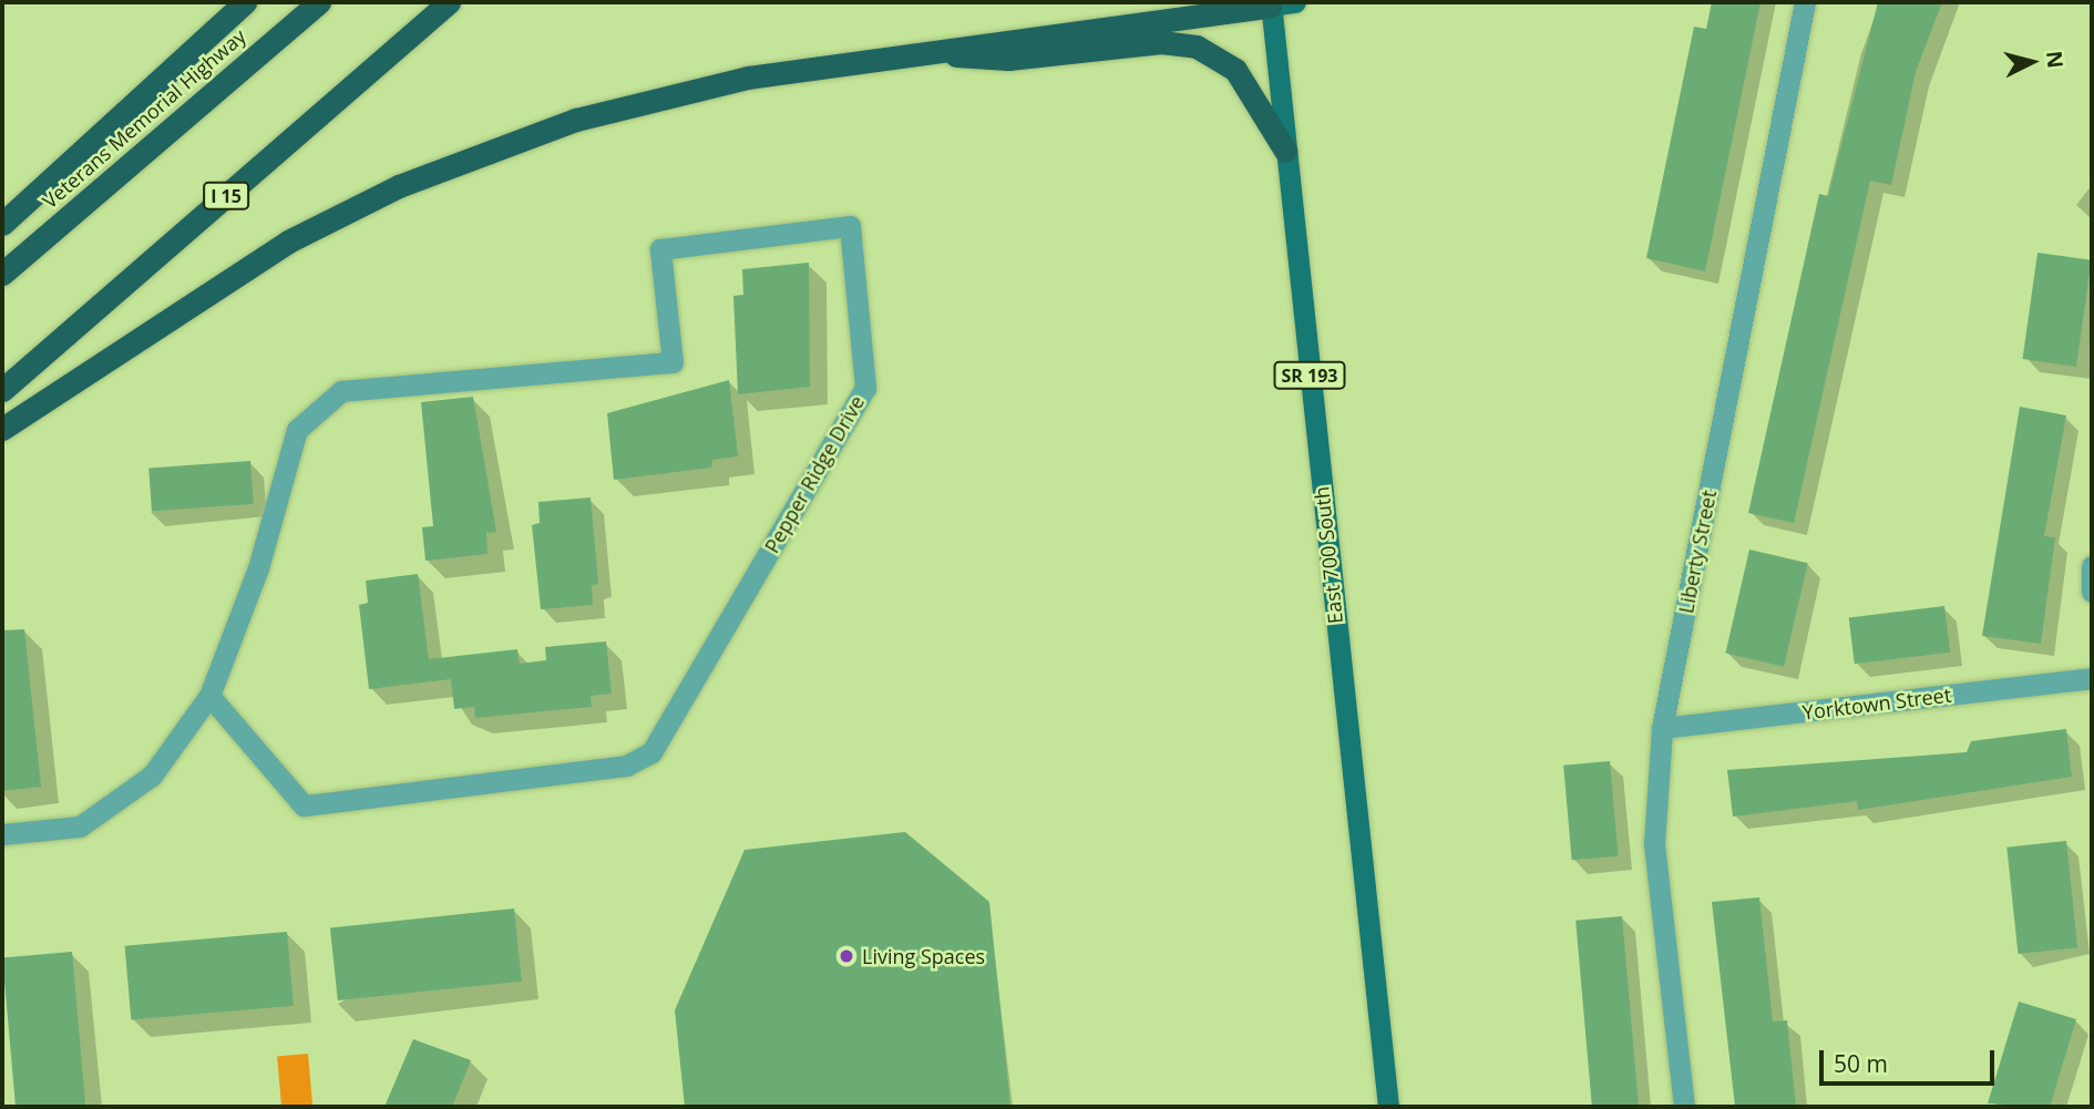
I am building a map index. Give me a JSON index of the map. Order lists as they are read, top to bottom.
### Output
{
  "streets": {
    "highway": ["Veterans Memorial Highway", "I 15"],
    "main road": ["SR 193", "East 700 South"],
    "street": ["Pepper Ridge Drive", "Liberty Street", "Yorktown Street"]
  },
  "crossings": [
    ["Liberty Street", "Yorktown Street"]
  ],
  "places": ["Living Spaces"],
  "scale_bar": "50 m",
  "north": "right"
}
